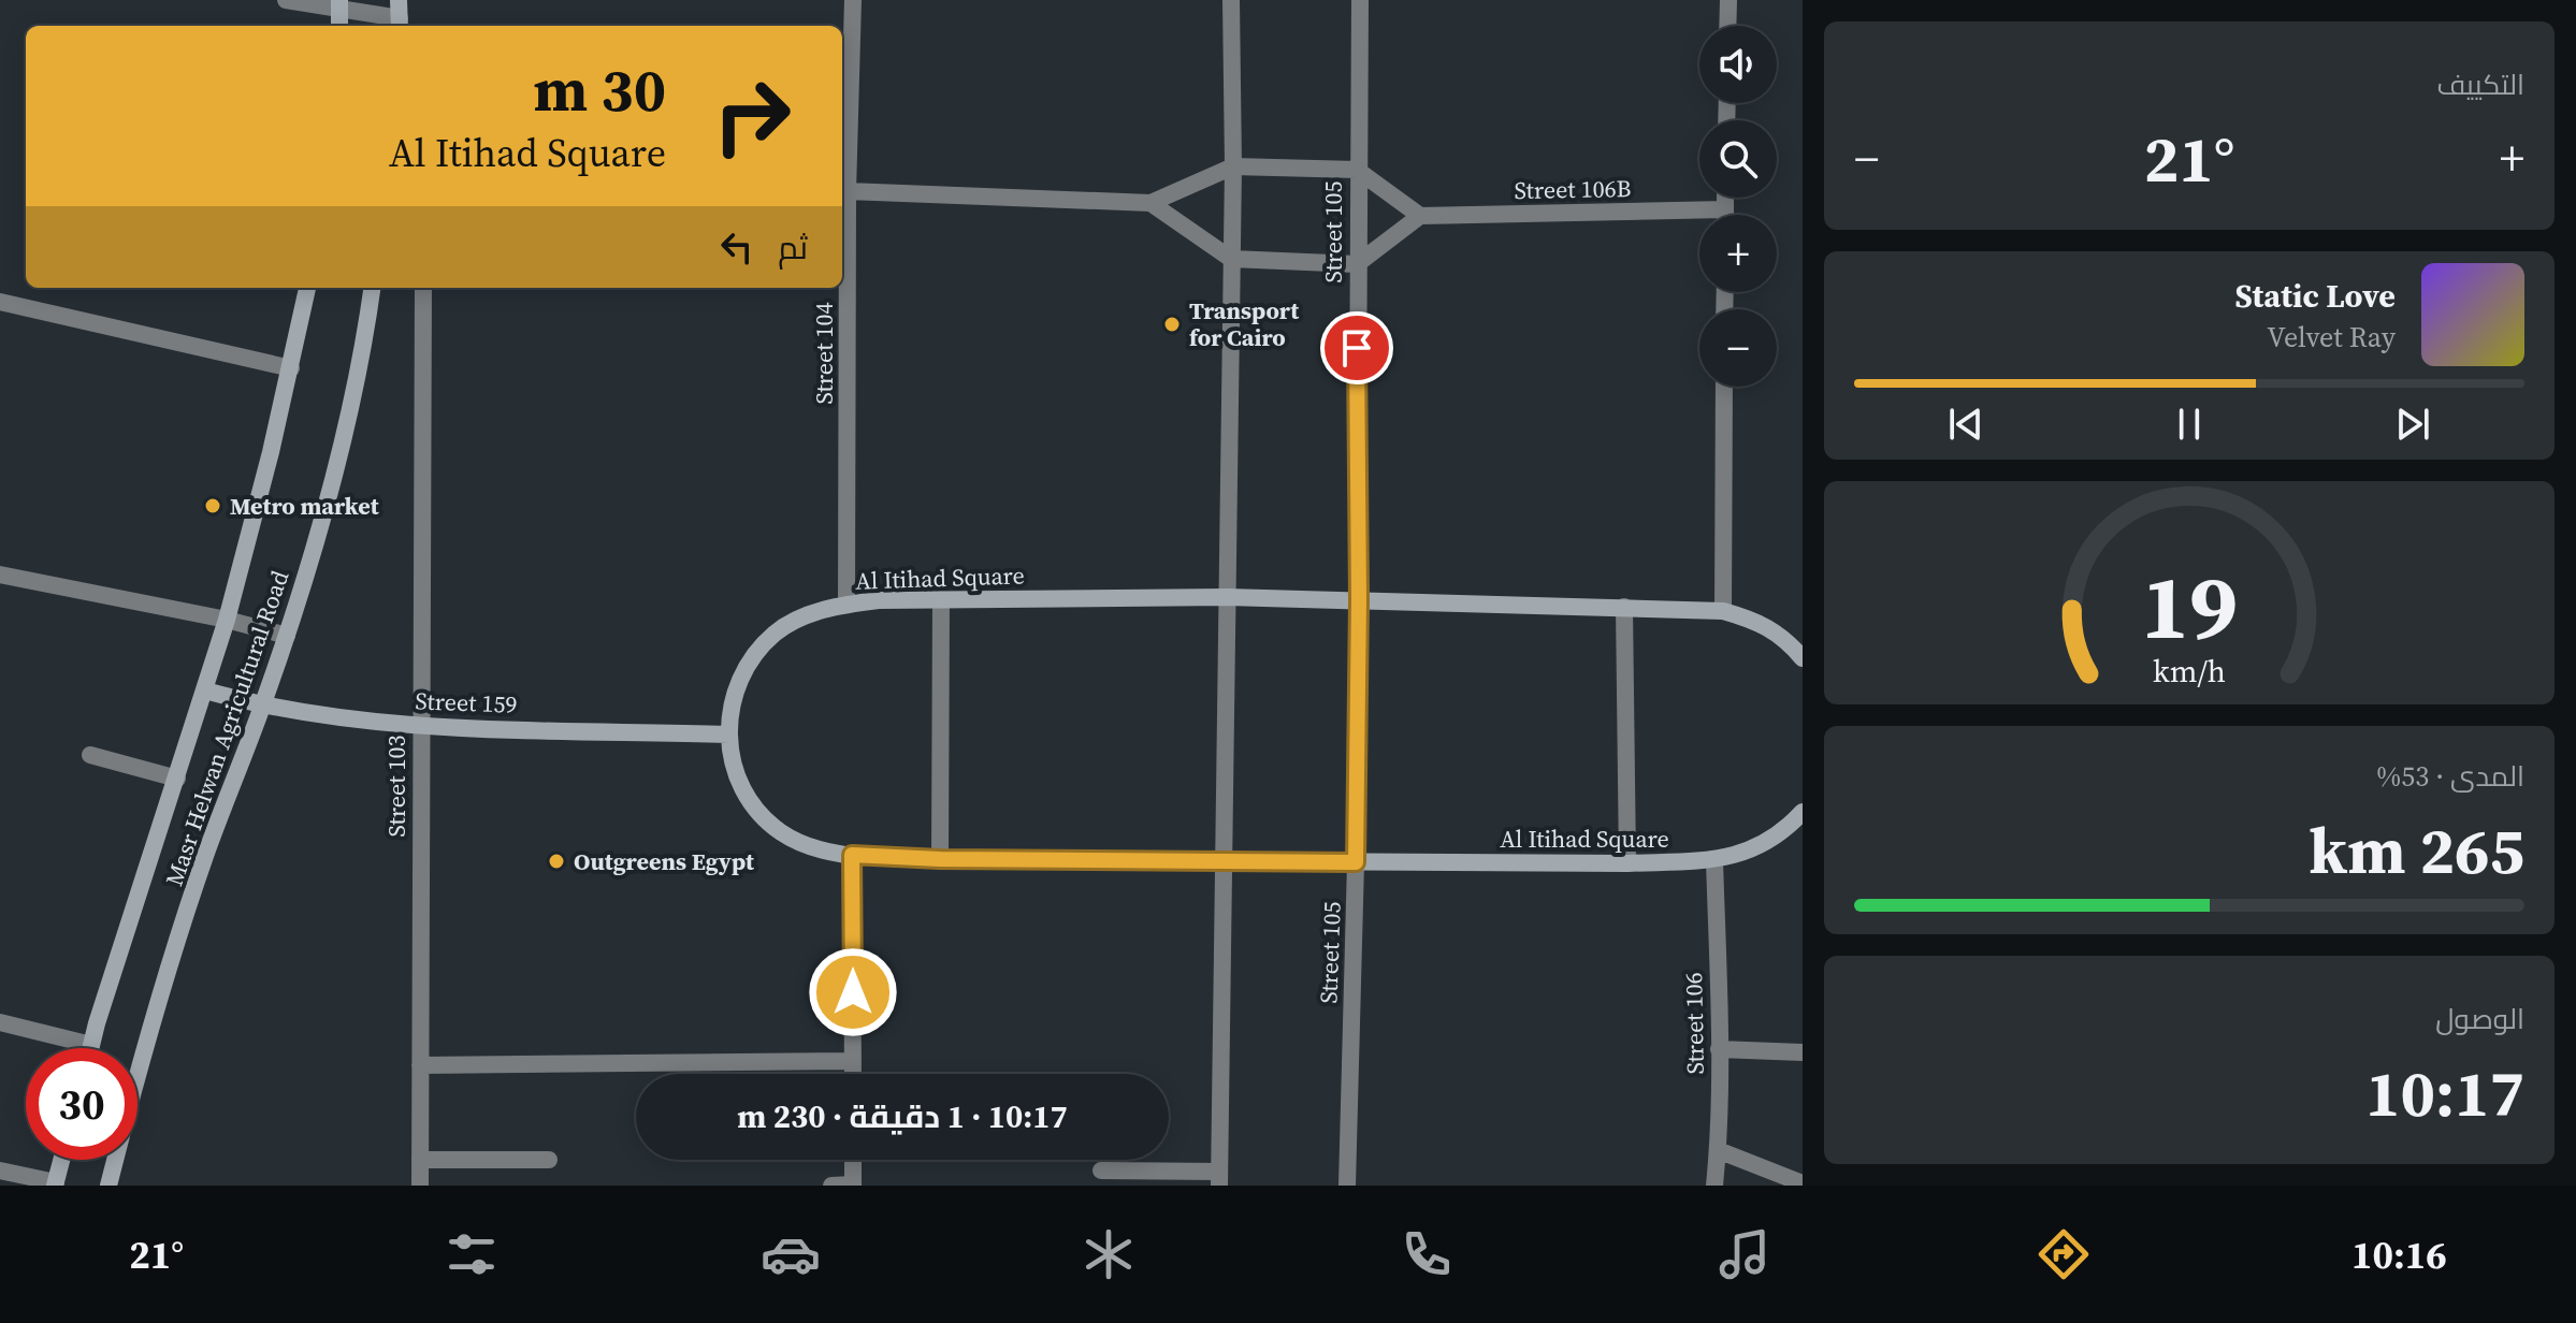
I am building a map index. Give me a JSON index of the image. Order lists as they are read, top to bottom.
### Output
{
  "streets": {
    "street": [
      "Street 106B",
      "Street 105",
      "Street 104",
      "Al Itihad Square",
      "Street 159",
      "Masr Helwan Agricultural Road",
      "Street 103",
      "Street 106"
    ]
  },
  "crossings": [
    ["Street 105", "Al Itihad Square"],
    ["Street 104", "Al Itihad Square"],
    ["Al Itihad Square", "Street 159"],
    ["Al Itihad Square", "Street 106"],
    ["Street 159", "Masr Helwan Agricultural Road"],
    ["Street 159", "Street 103"]
  ],
  "places": ["Transport for Cairo", "Metro market", "Outgreens Egypt"],
  "page": {
    "tile": [
      "التكييف",
      ["المدى · 53%", "265 km"],
      ["الوصول", "10:17"]
    ],
    "map_buttons": ["+", "−"],
    "turn": ["30 m", "Al Itihad Square"],
    "heat": ["−", "21°", "+"],
    "then": "ثم",
    "song": ["Static Love", "Velvet Ray"],
    "limit": "30",
    "trip": "10:17 · 1 دقيقة · 230 m",
    "tabs": ["10:16", "21°"],
    "gauge": ["19", "km/h"]
  }
}
